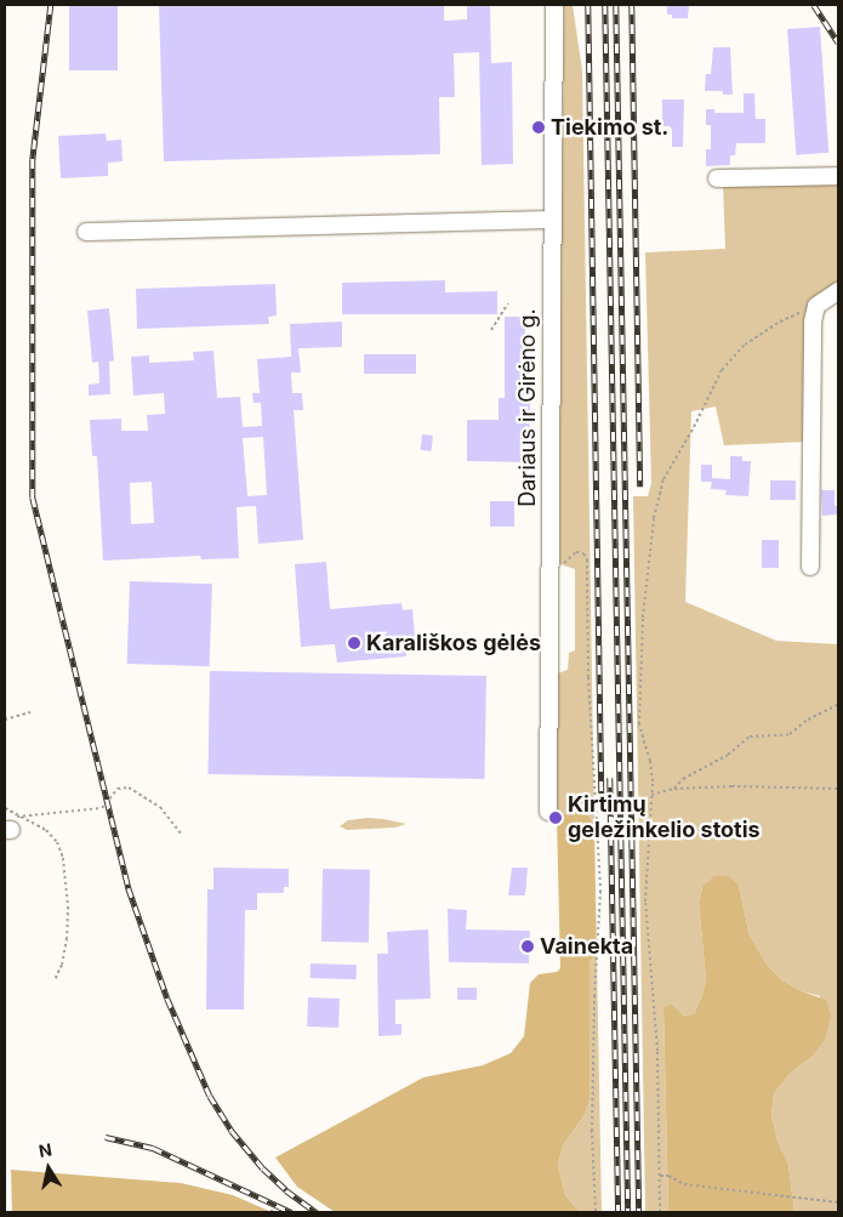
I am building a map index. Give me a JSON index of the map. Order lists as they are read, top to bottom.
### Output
{
  "streets": {
    "street": ["Dariaus ir Girėno g."]
  },
  "places": [
    "Tiekimo st.",
    "Karališkos gėlės",
    "Kirtimų geležinkelio stotis",
    "Vainekta"
  ],
  "north": "top"
}
